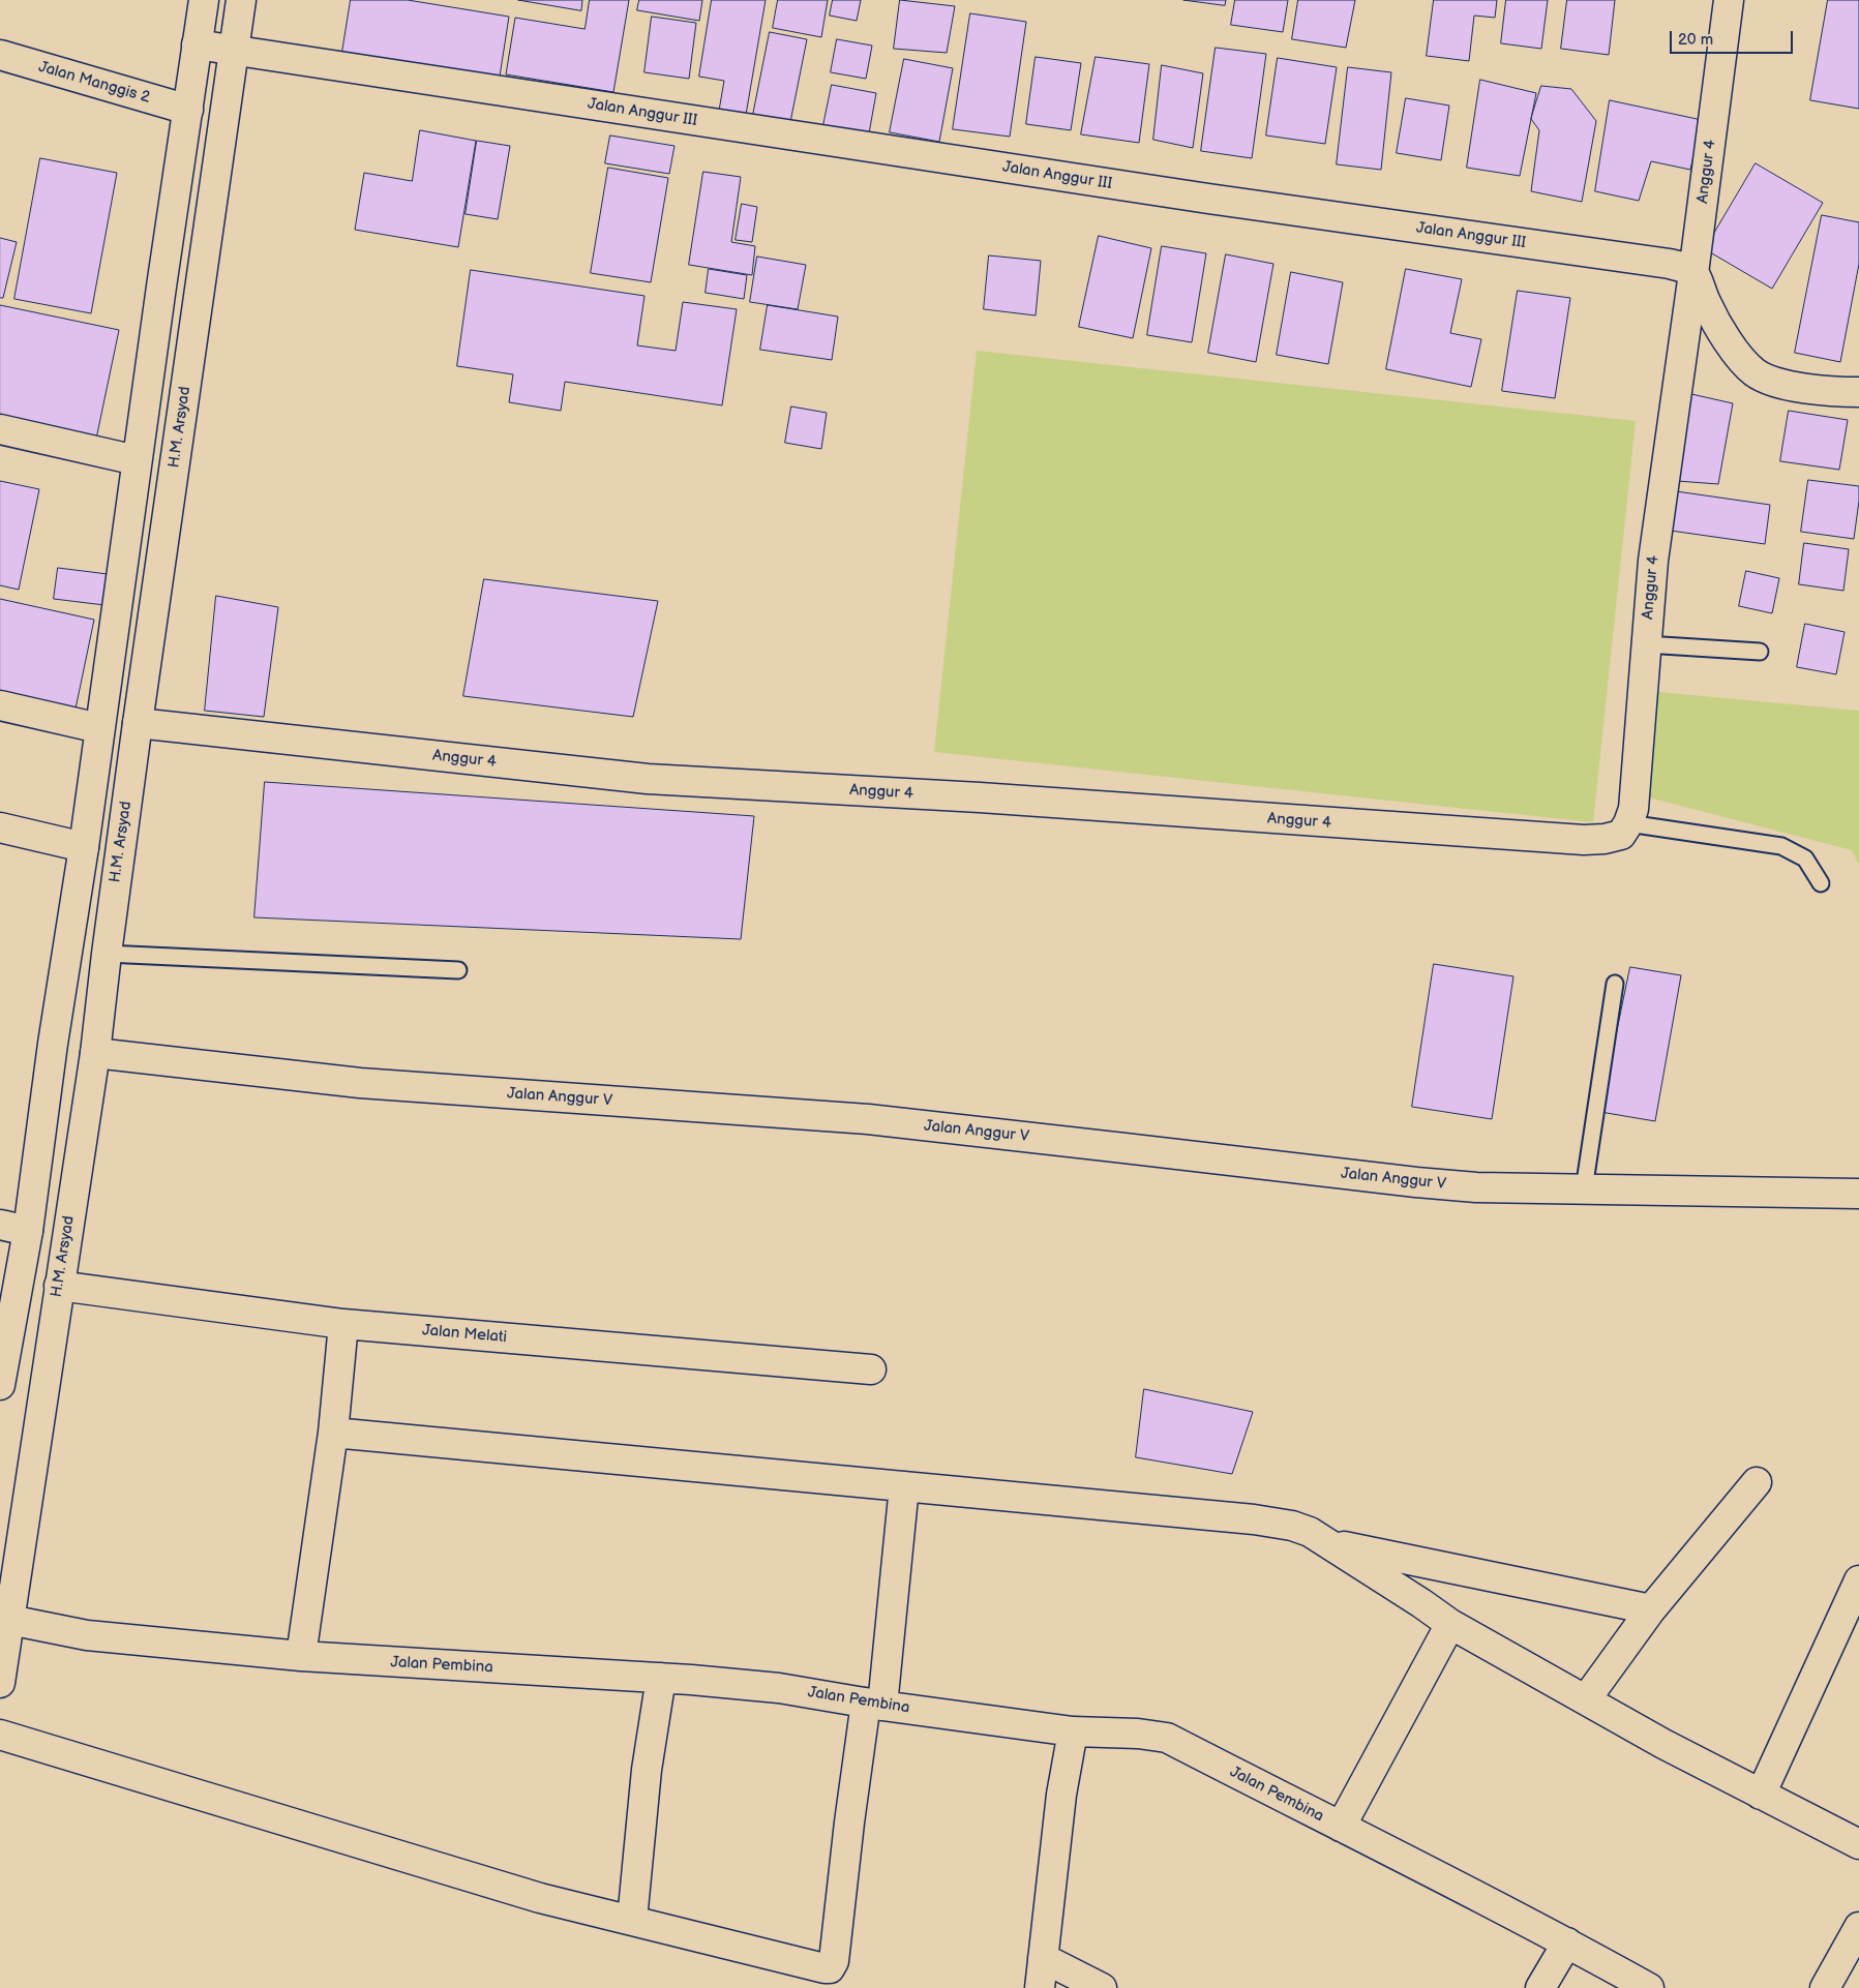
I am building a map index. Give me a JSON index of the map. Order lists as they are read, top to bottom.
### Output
{
  "streets": {
    "street": [
      "Jalan Manggis 2",
      "Jalan Anggur III",
      "Anggur 4",
      "H.M. Arsyad",
      "Jalan Anggur V",
      "Jalan Melati",
      "Jalan Pembina"
    ]
  },
  "crossings": [
    ["Jalan Anggur III", "Anggur 4"],
    ["Jalan Anggur III", "H.M. Arsyad"],
    ["Anggur 4", "H.M. Arsyad"],
    ["H.M. Arsyad", "Jalan Anggur V"],
    ["H.M. Arsyad", "Jalan Melati"],
    ["H.M. Arsyad", "Jalan Pembina"]
  ],
  "scale_bar": "20 m"
}
